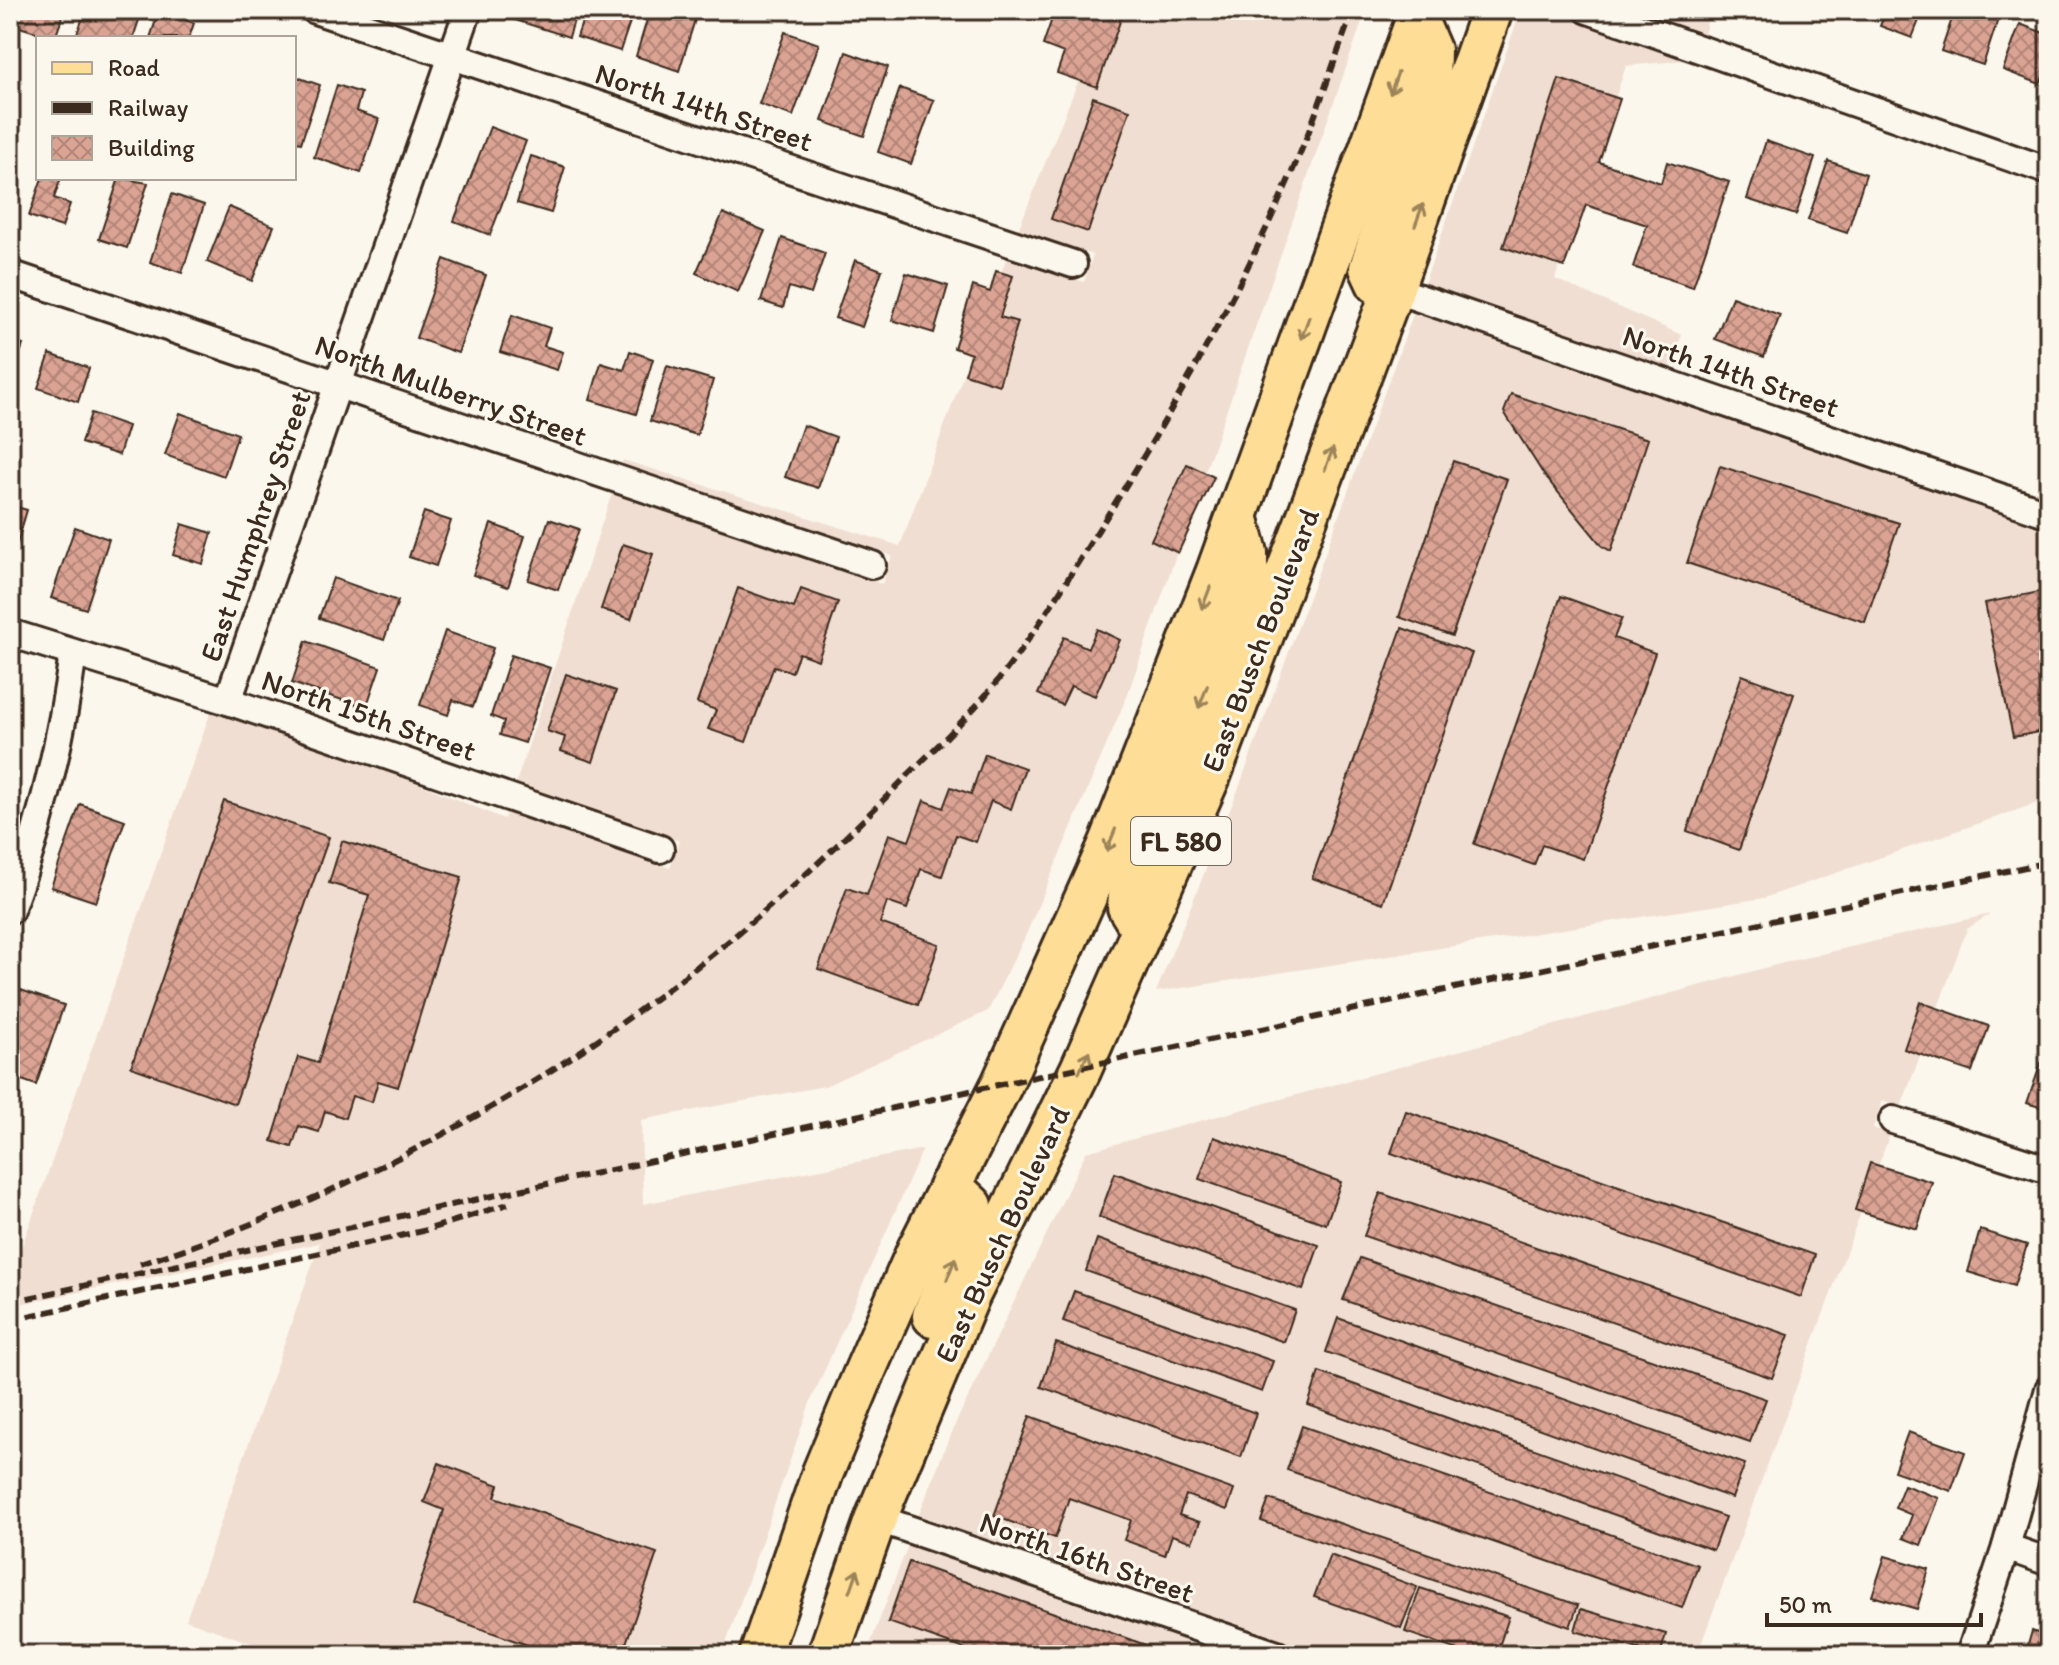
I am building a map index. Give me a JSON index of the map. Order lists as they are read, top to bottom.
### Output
{
  "streets": {
    "main road": ["East Busch Boulevard", "FL 580"],
    "street": [
      "North 14th Street",
      "North Mulberry Street",
      "East Humphrey Street",
      "North 15th Street",
      "North 16th Street"
    ]
  },
  "crossings": [
    ["North 14th Street", "East Humphrey Street"],
    ["North 14th Street", "East Busch Boulevard"],
    ["North Mulberry Street", "East Humphrey Street"],
    ["East Humphrey Street", "North 15th Street"],
    ["East Busch Boulevard", "North 16th Street"]
  ],
  "legend": ["Road", "Railway", "Building"],
  "scale_bar": "50 m"
}
